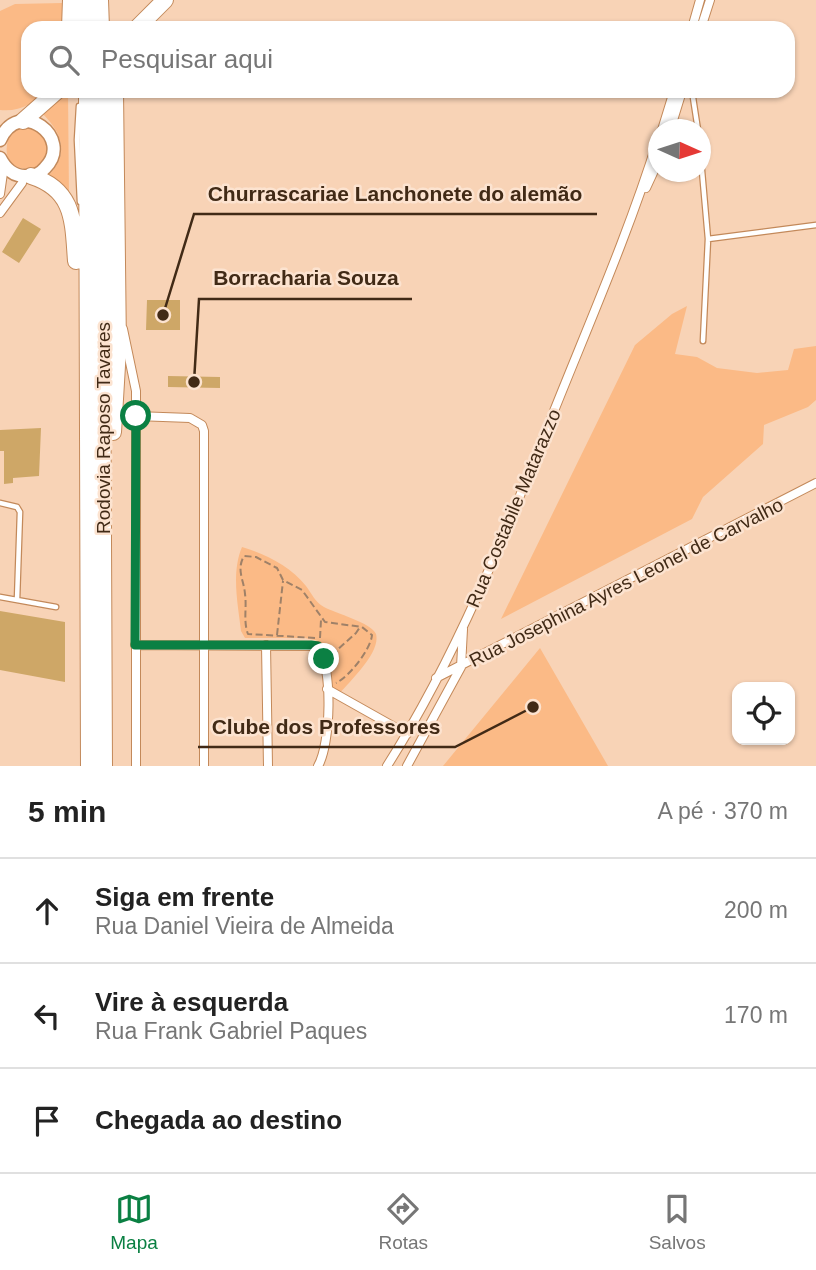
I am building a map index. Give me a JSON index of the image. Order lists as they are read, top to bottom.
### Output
{
  "streets": {
    "highway": ["Rodovia Raposo Tavares"],
    "street": ["Rua Costabile Matarazzo", "Rua Josephina Ayres Leonel de Carvalho"]
  },
  "crossings": [
    ["Rua Costabile Matarazzo", "Rua Josephina Ayres Leonel de Carvalho"]
  ],
  "places": ["Churrascariae Lanchonete do alemão", "Borracharia Souza", "Clube dos Professores"],
  "north": "right",
  "page": {
    "search": "Pesquisar aqui",
    "heading": ["5 min", "A pé · 370 m"],
    "list": [
      ["Siga em frente", "Rua Daniel Vieira de Almeida", "200 m"],
      ["Vire à esquerda", "Rua Frank Gabriel Paques", "170 m"],
      "Chegada ao destino"
    ],
    "nav": ["Mapa", "Rotas", "Salvos"]
  }
}
